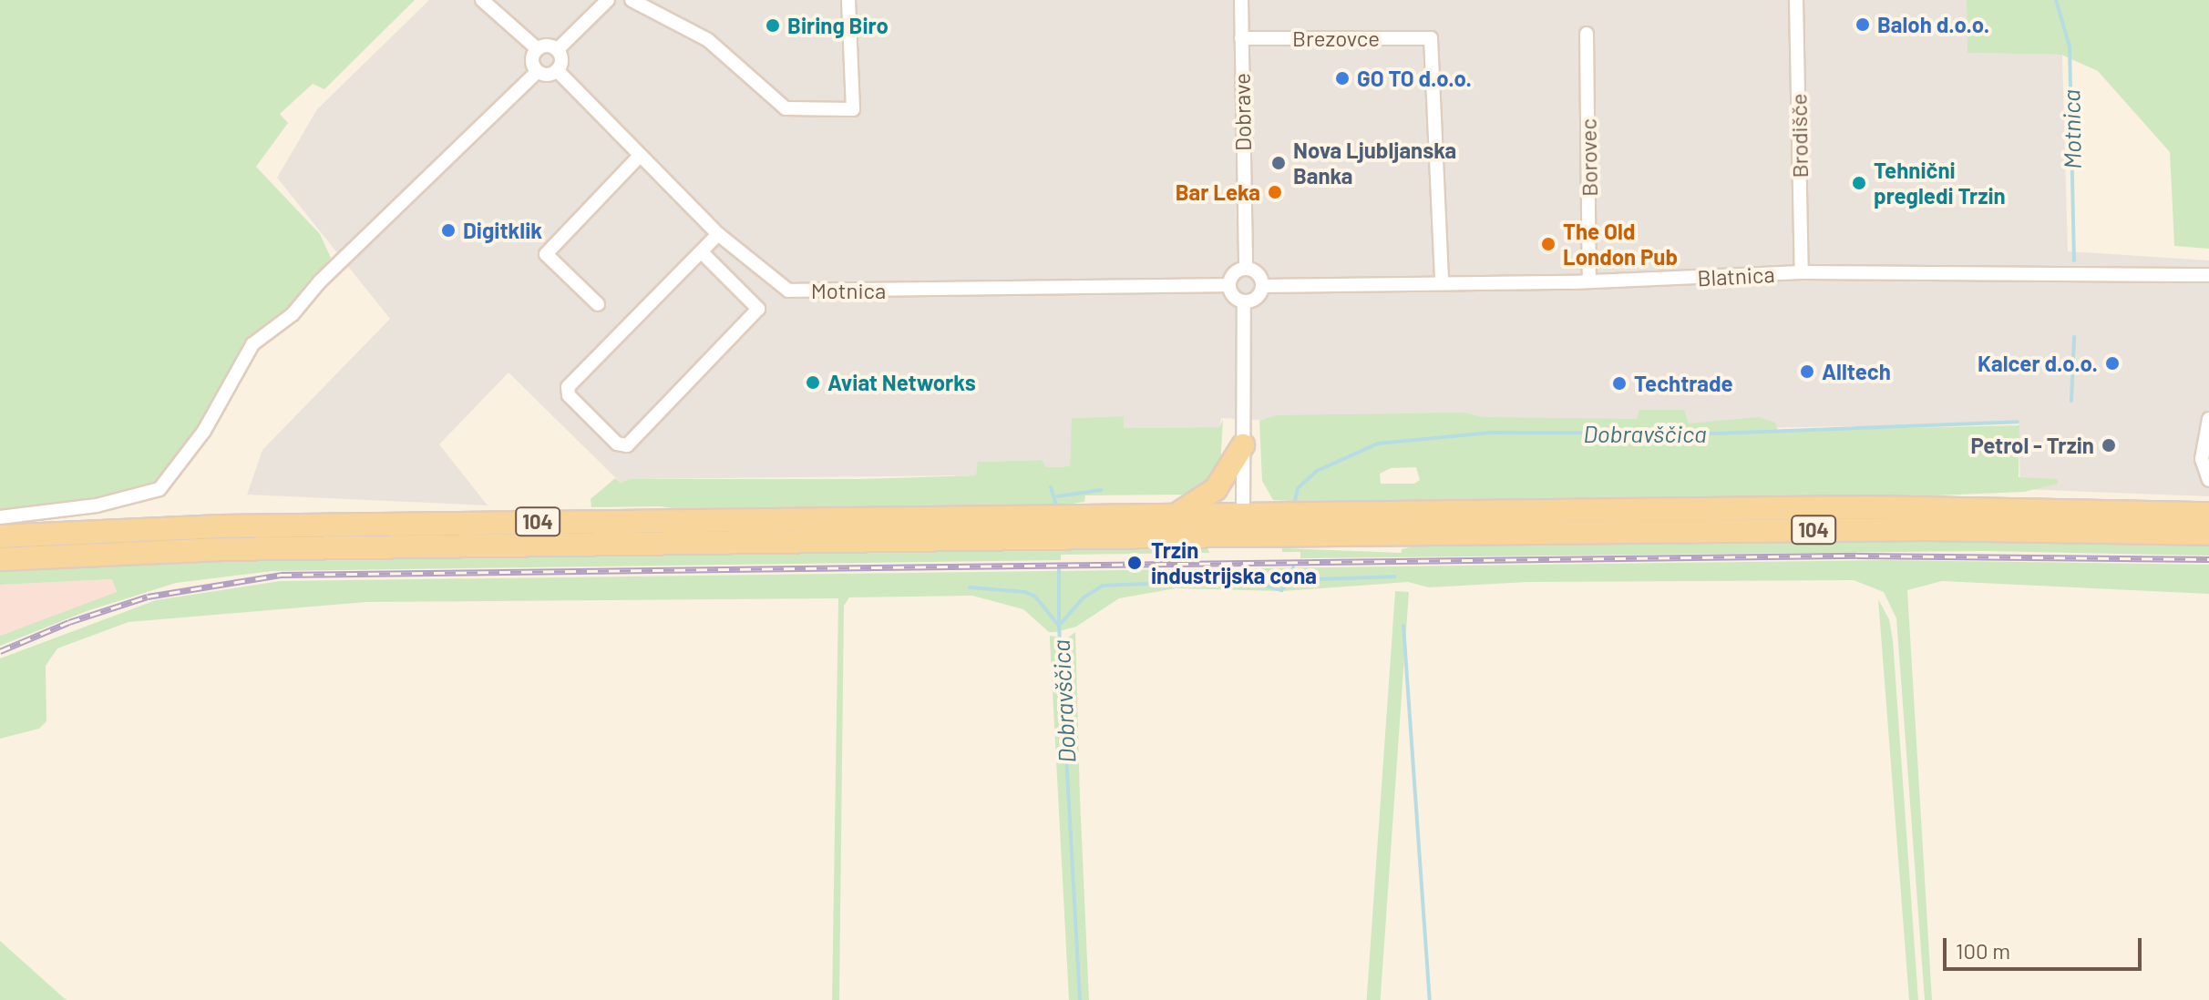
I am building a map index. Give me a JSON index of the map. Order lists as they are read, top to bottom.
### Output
{
  "streets": {
    "main road": ["104"],
    "street": [
      "Brezovce",
      "Dobrave",
      "Brodišče",
      "Borovec",
      "Blatnica",
      "Motnica"
    ]
  },
  "crossings": [
    ["Brezovce", "Dobrave"],
    ["Brezovce", "Blatnica"],
    ["Dobrave", "Blatnica"],
    ["Dobrave", "Motnica"],
    ["Brodišče", "Blatnica"],
    ["Borovec", "Blatnica"],
    ["Blatnica", "Motnica"]
  ],
  "water": ["Motnica", "Dobravščica"],
  "places": [
    "Baloh d.o.o.",
    "Biring Biro",
    "GO TO d.o.o.",
    "Nova Ljubljanska Banka",
    "Tehnični pregledi Trzin",
    "Bar Leka",
    "Digitklik",
    "The Old London Pub",
    "Kalcer d.o.o.",
    "Alltech",
    "Aviat Networks",
    "Techtrade",
    "Petrol - Trzin",
    "Trzin industrijska cona"
  ],
  "scale_bar": "100 m"
}
